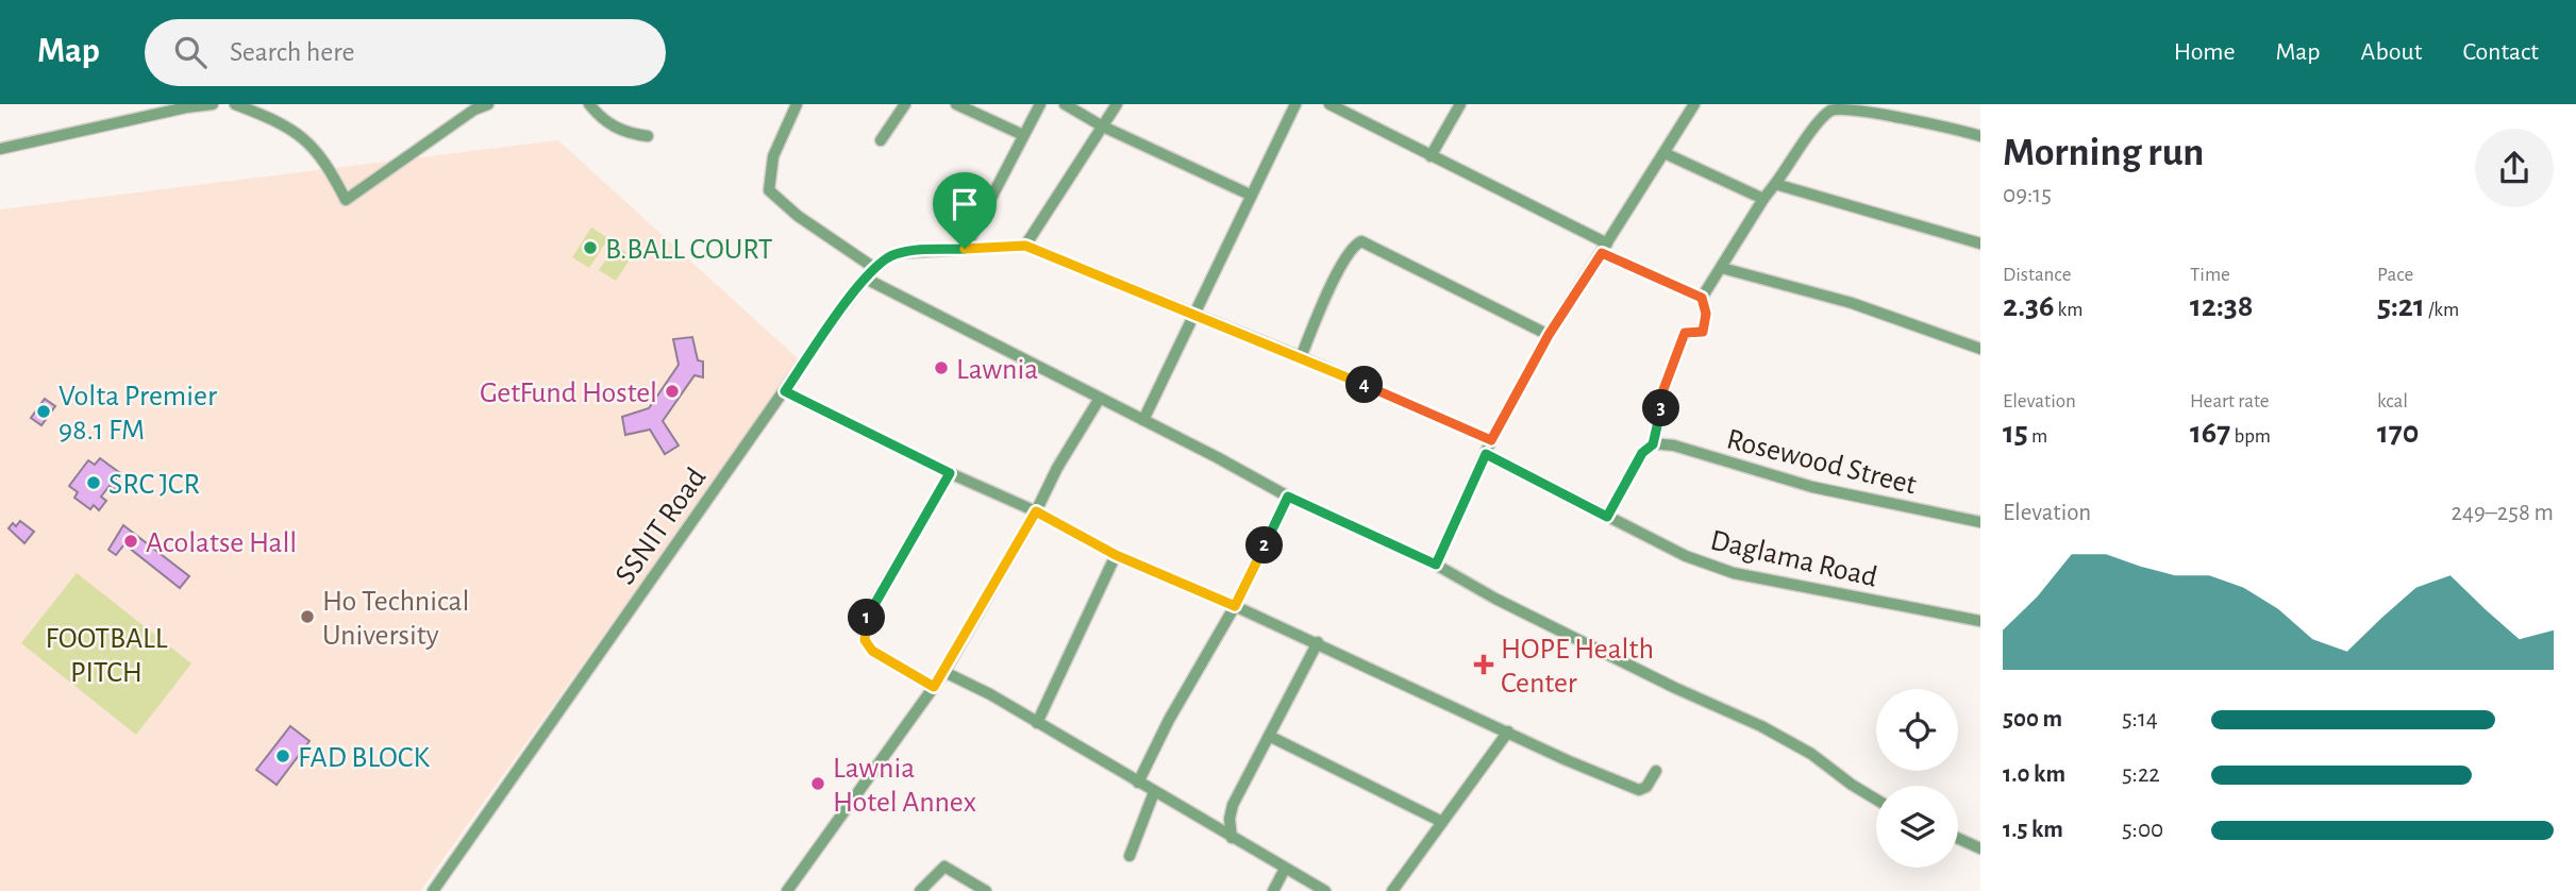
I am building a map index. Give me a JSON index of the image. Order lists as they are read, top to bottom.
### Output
{
  "streets": {
    "street": ["Rosewood Street", "SSNIT Road", "Daglama Road"]
  },
  "parks": ["FOOTBALL PITCH"],
  "places": {
    "other": [
      "B.BALL COURT",
      "Lawnia",
      "GetFund Hostel",
      "Volta Premier 98.1 FM",
      "SRC JCR",
      "Acolatse Hall",
      "Ho Technical University",
      "FAD BLOCK",
      "Lawnia Hotel Annex"
    ],
    "health": ["HOPE Health Center"]
  },
  "page": {
    "header": "Map",
    "search": "Search here",
    "nav": [
      "Home",
      "Map",
      "About",
      "Contact"
    ],
    "heading": ["Morning run", "09:15"],
    "stats": [
      ["Distance", "2.36 km"],
      ["Time", "12:38"],
      ["Pace", "5:21 /km"],
      ["Elevation", "15 m"],
      ["Heart rate", "167 bpm"],
      ["kcal", "170"]
    ],
    "pins": [
      "4",
      "3",
      "2",
      "1"
    ],
    "chart": ["Elevation", "249–258 m"],
    "list": [
      {
        "name": "500 m",
        "note": "5:14"
      },
      {
        "name": "1.0 km",
        "note": "5:22"
      },
      {
        "name": "1.5 km",
        "note": "5:00"
      }
    ]
  }
}
